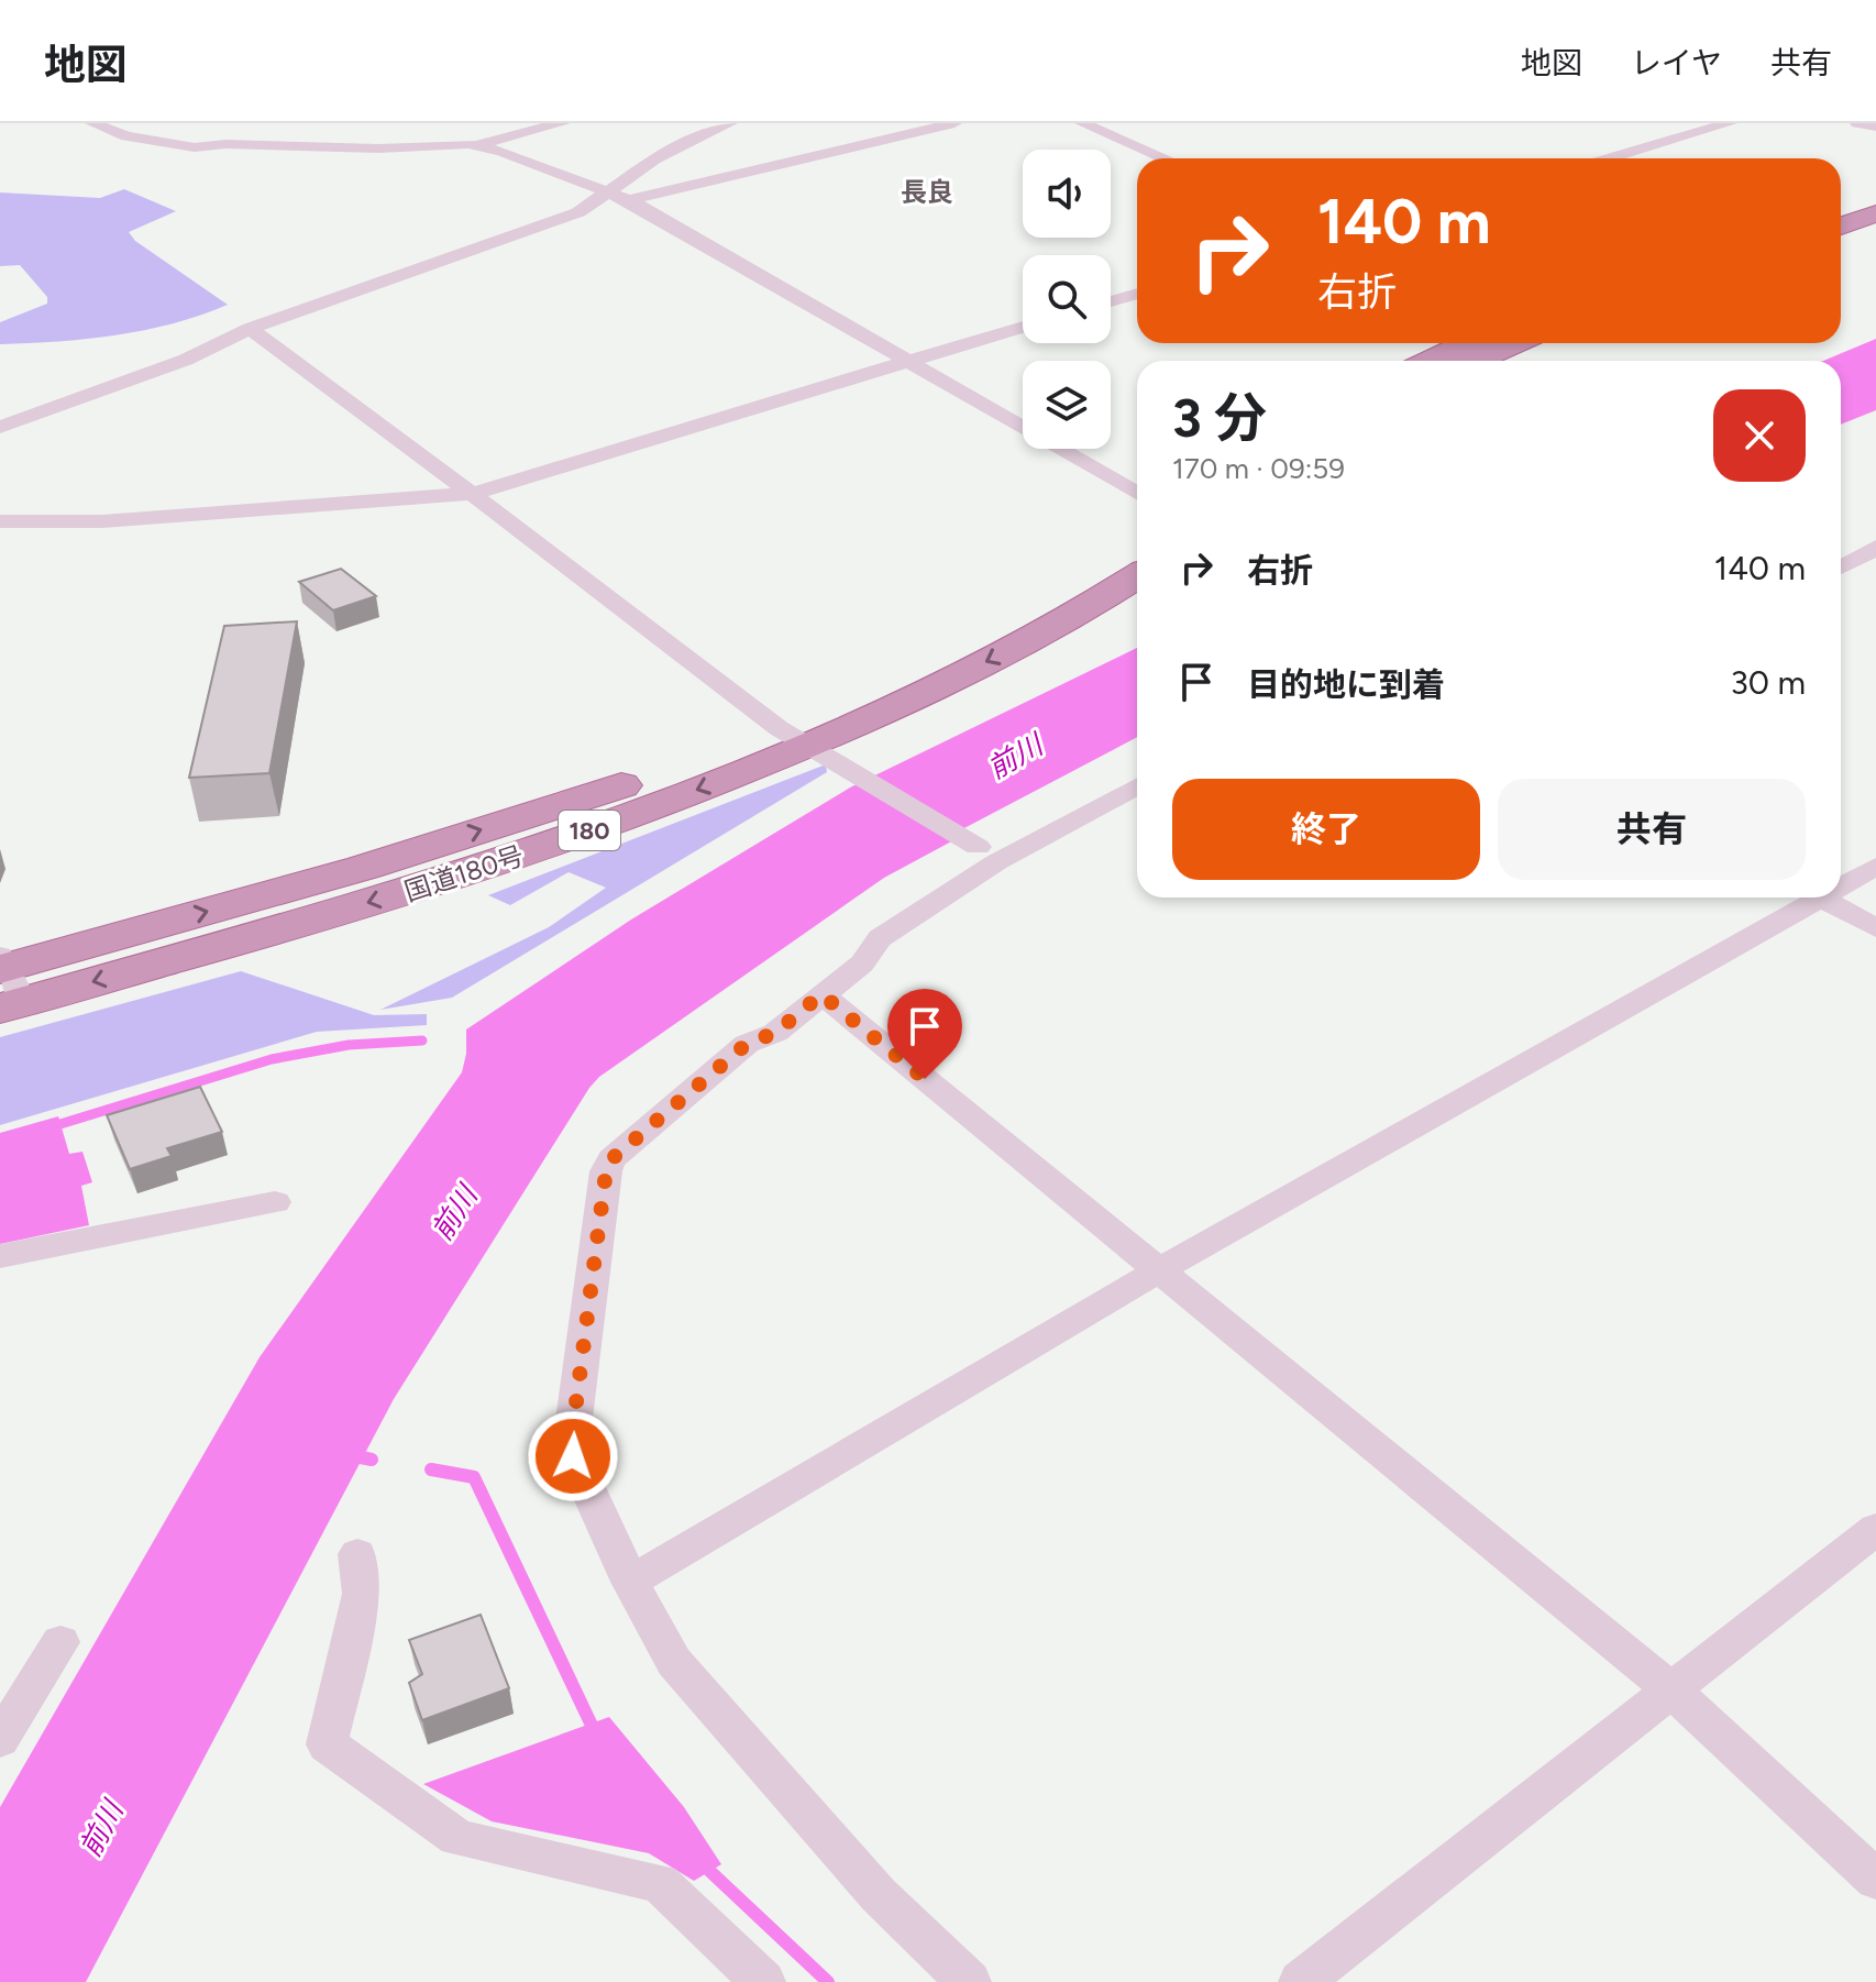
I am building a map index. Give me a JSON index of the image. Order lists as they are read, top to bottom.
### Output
{
  "streets": {
    "highway": ["180", "国道180号"]
  },
  "districts": ["長良"],
  "water": ["前川"],
  "page": {
    "header": "地図",
    "nav": ["地図", "レイヤ", "共有"],
    "turn": ["140 m", "右折"],
    "heading": ["3 分", "170 m · 09:59"],
    "list": [
      {
        "name": "右折",
        "value": "140 m"
      },
      {
        "name": "目的地に到着",
        "value": "30 m"
      }
    ],
    "buttons": ["終了", "共有"]
  }
}
